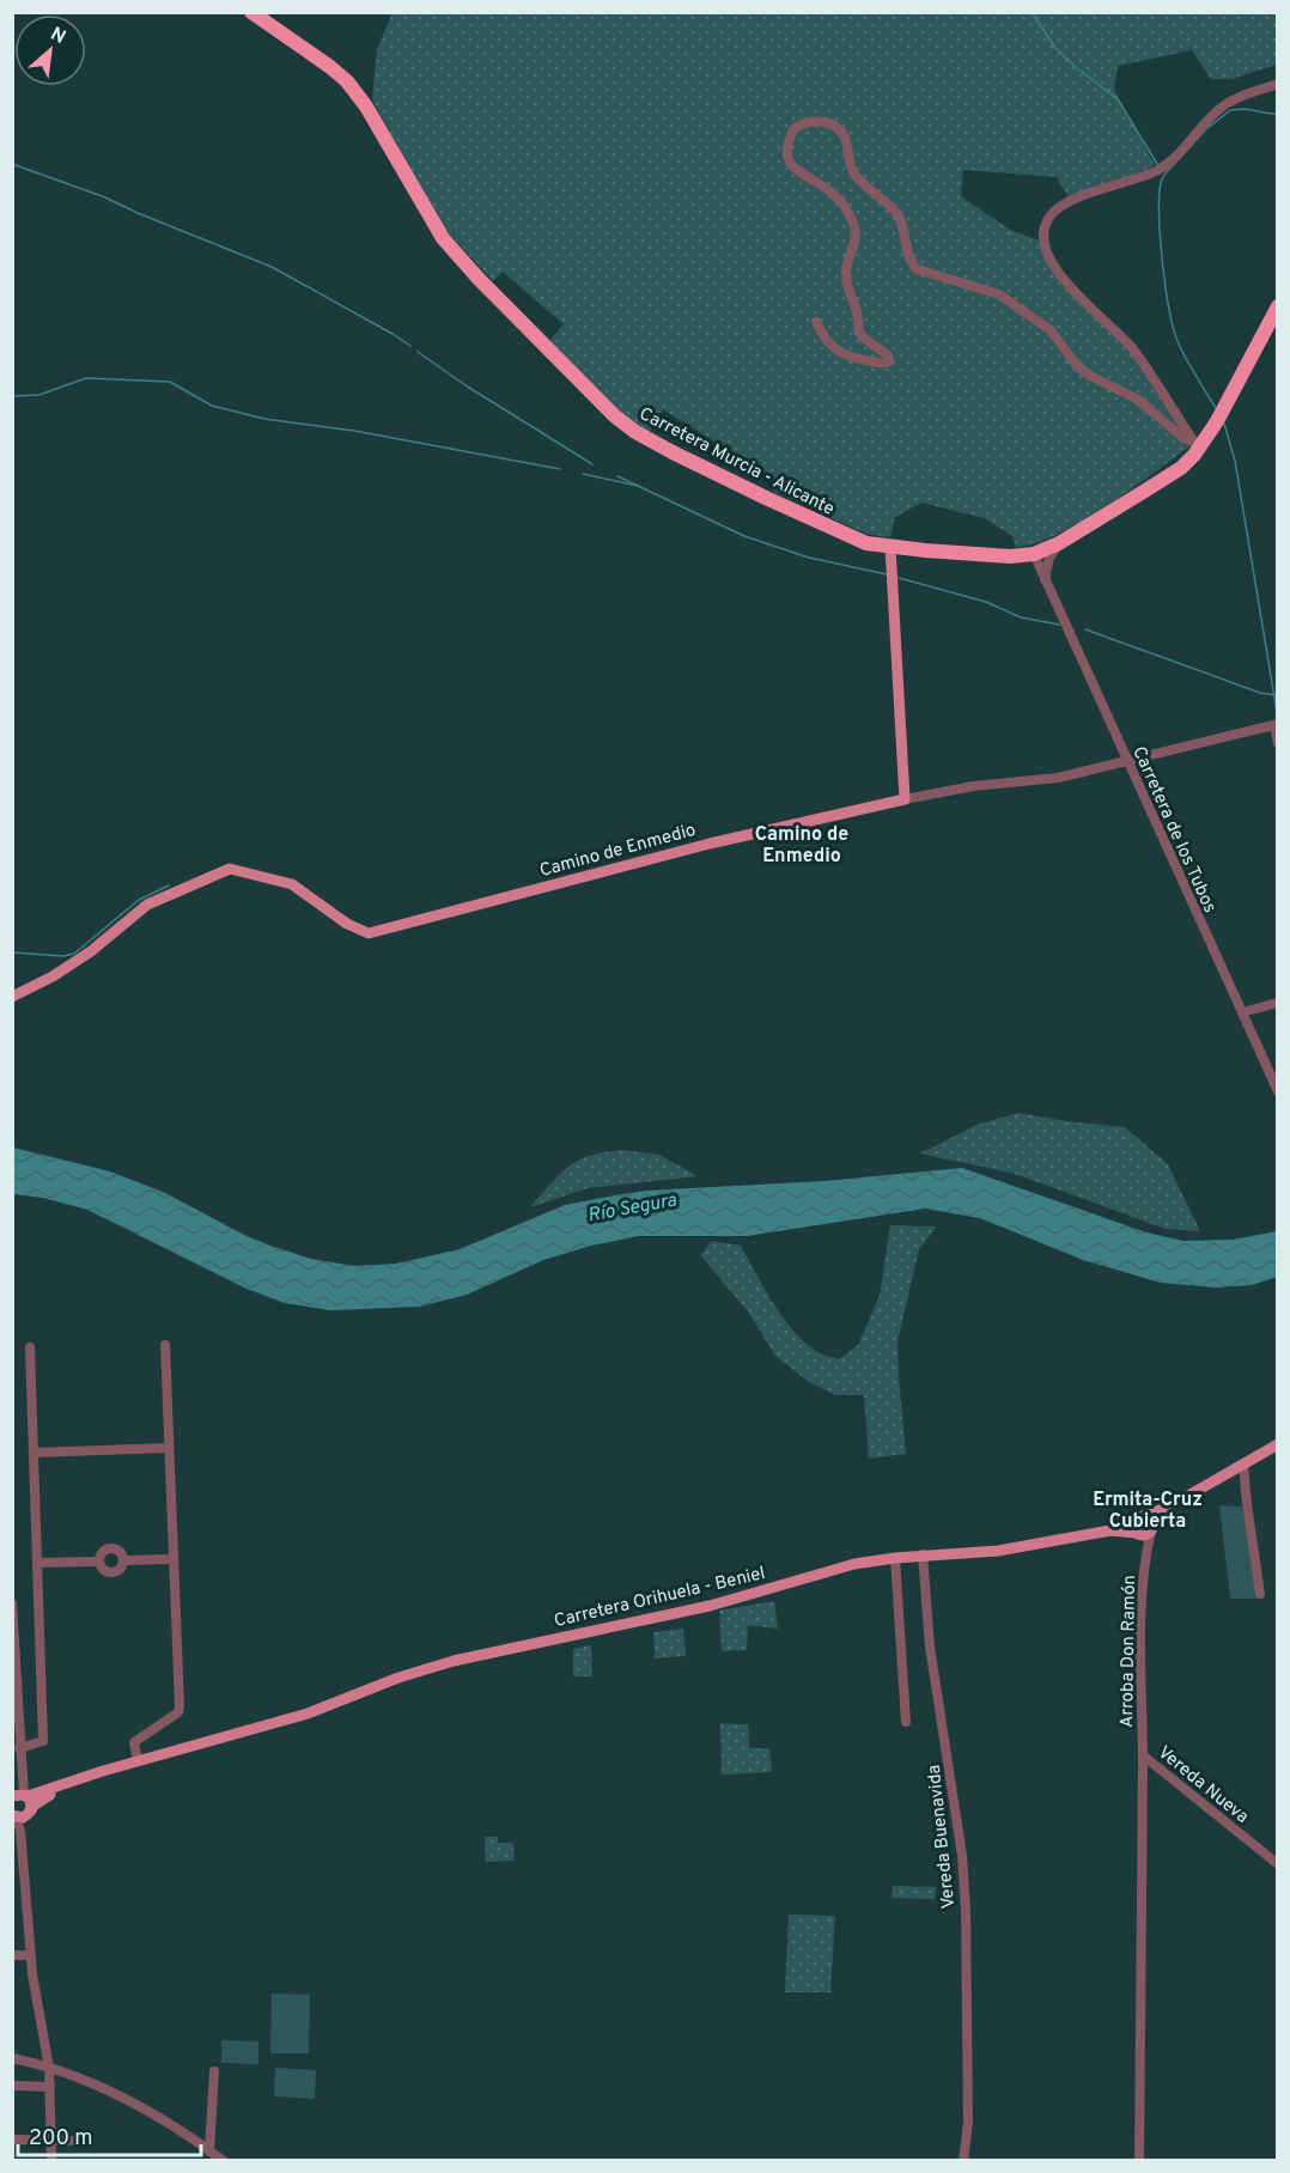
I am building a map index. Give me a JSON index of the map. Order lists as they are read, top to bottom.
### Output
{
  "streets": {
    "highway": ["Carretera Murcia - Alicante"],
    "main road": ["Camino de Enmedio", "Carretera Orihuela - Beniel"],
    "street": [
      "Carretera de los Tubos",
      "Arroba Don Ramón",
      "Vereda Nueva",
      "Vereda Buenavida"
    ]
  },
  "crossings": [
    ["Carretera Murcia - Alicante", "Carretera de los Tubos"],
    ["Carretera de los Tubos", "Camino de Enmedio"],
    ["Carretera Orihuela - Beniel", "Arroba Don Ramón"],
    ["Carretera Orihuela - Beniel", "Vereda Buenavida"],
    ["Arroba Don Ramón", "Vereda Nueva"]
  ],
  "districts": ["Camino de Enmedio", "Ermita-Cruz Cubierta"],
  "water": ["Río Segura"],
  "scale_bar": "200 m",
  "north": "top right"
}
